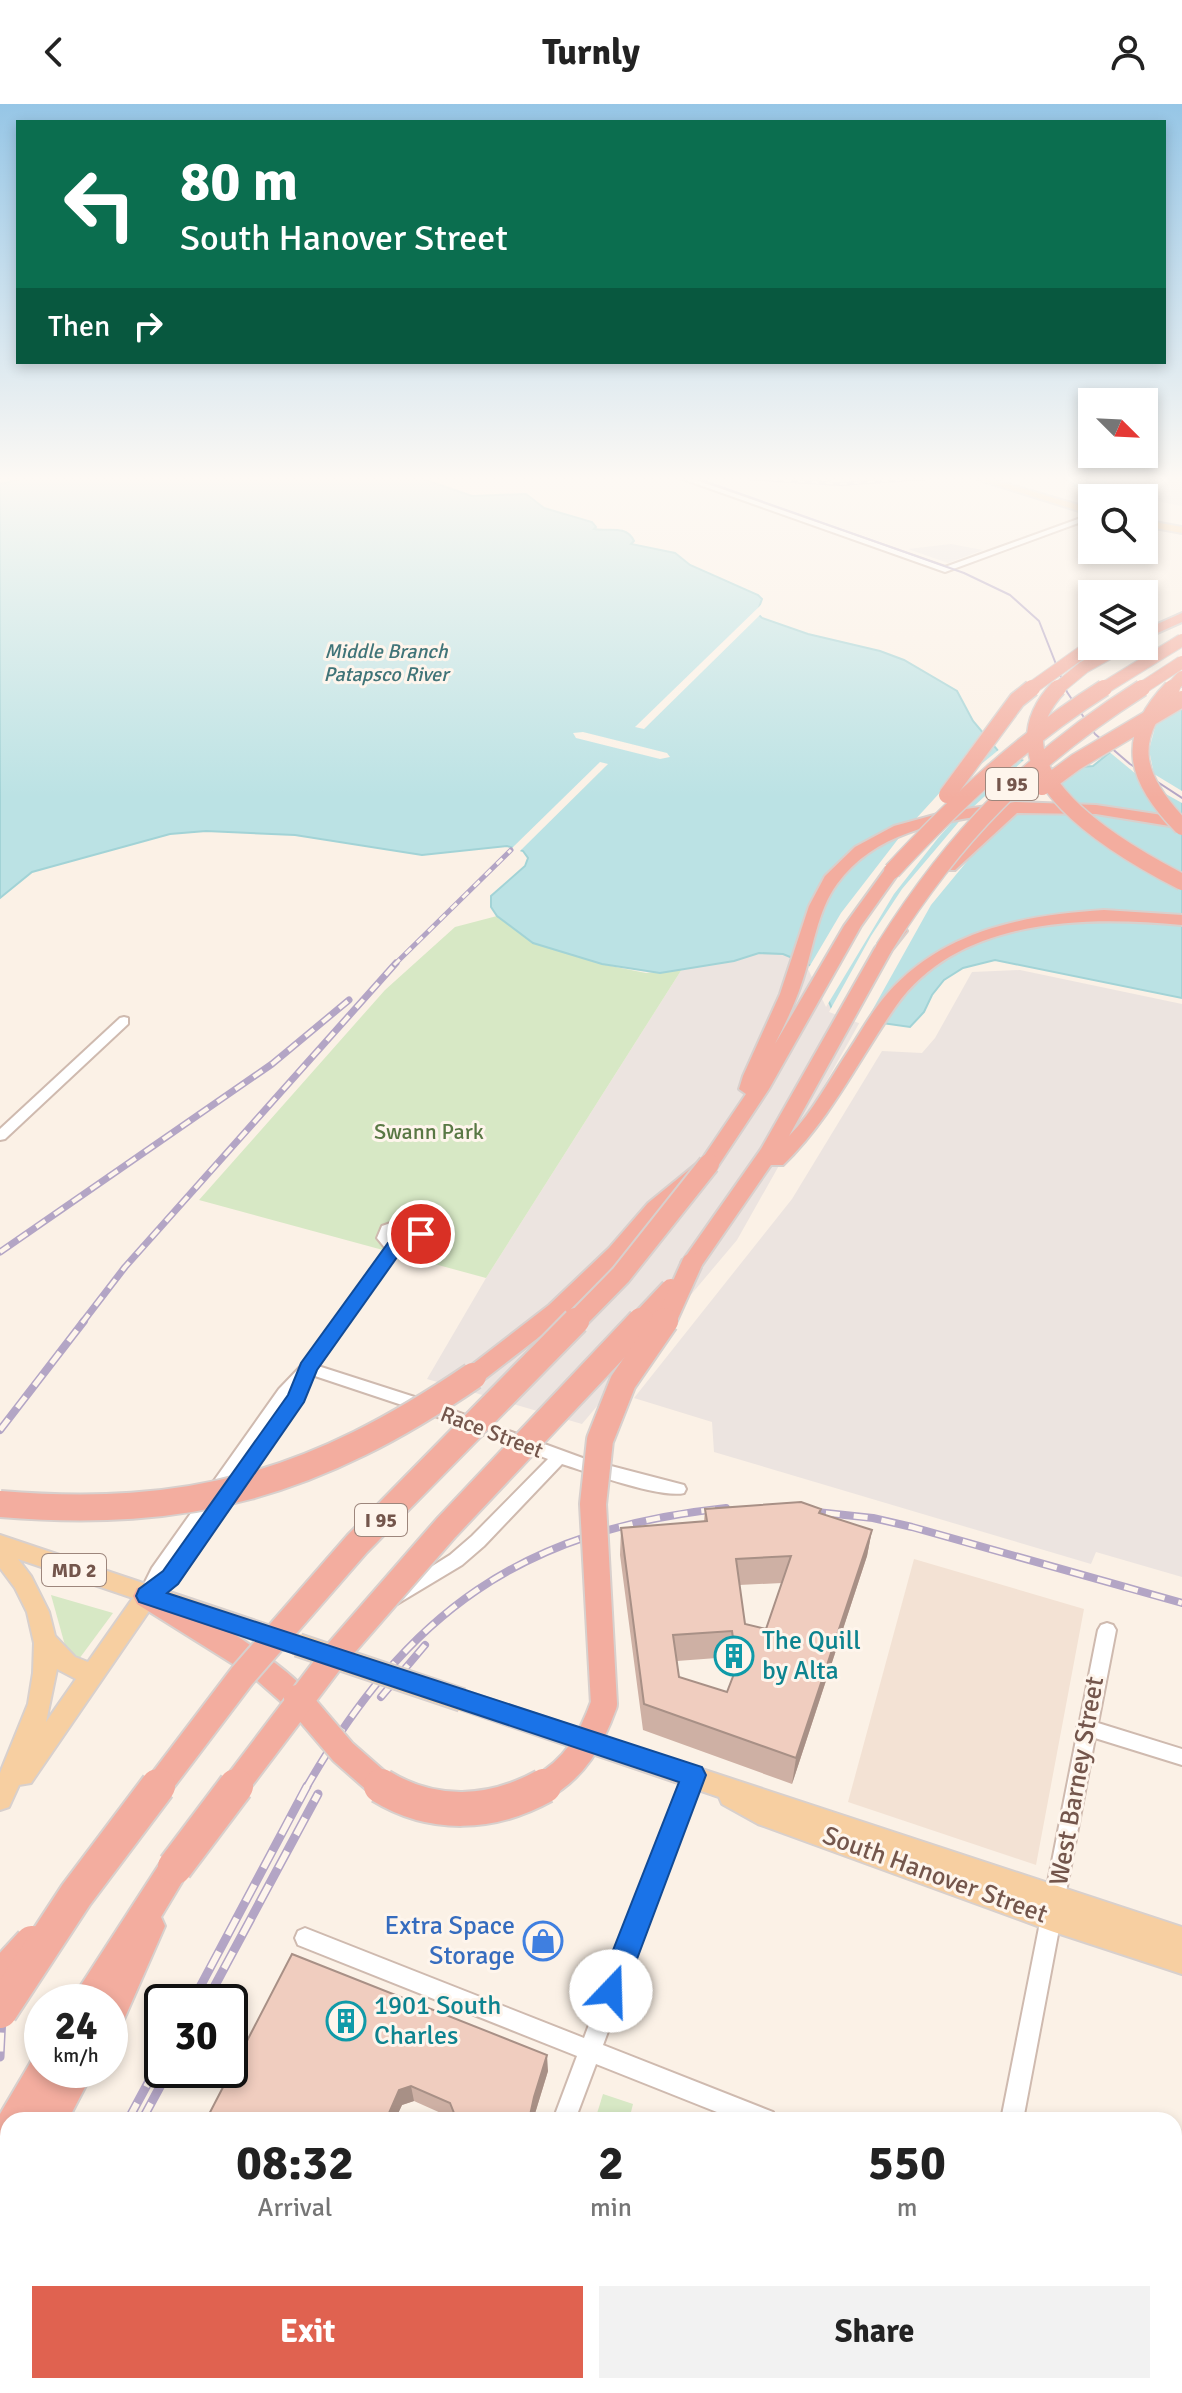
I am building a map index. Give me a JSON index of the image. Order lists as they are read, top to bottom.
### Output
{
  "streets": {
    "highway": ["I 95"],
    "main road": ["MD 2", "South Hanover Street"],
    "street": ["Race Street", "West Barney Street"]
  },
  "crossings": [
    ["West Barney Street", "South Hanover Street"]
  ],
  "water": ["Middle Branch Patapsco River"],
  "parks": ["Swann Park"],
  "places": {
    "building": ["The Quill by Alta", "1901 South Charles"],
    "shop": ["Extra Space Storage"]
  },
  "north": "bottom right",
  "page": {
    "header": "Turnly",
    "turn": ["80 m", "South Hanover Street"],
    "then": "Then",
    "speed": "24 km/h",
    "limit": "30",
    "eta": [
      "08:32",
      "Arrival",
      "2",
      "min",
      "550",
      "m"
    ],
    "buttons": ["Exit", "Share"]
  }
}
